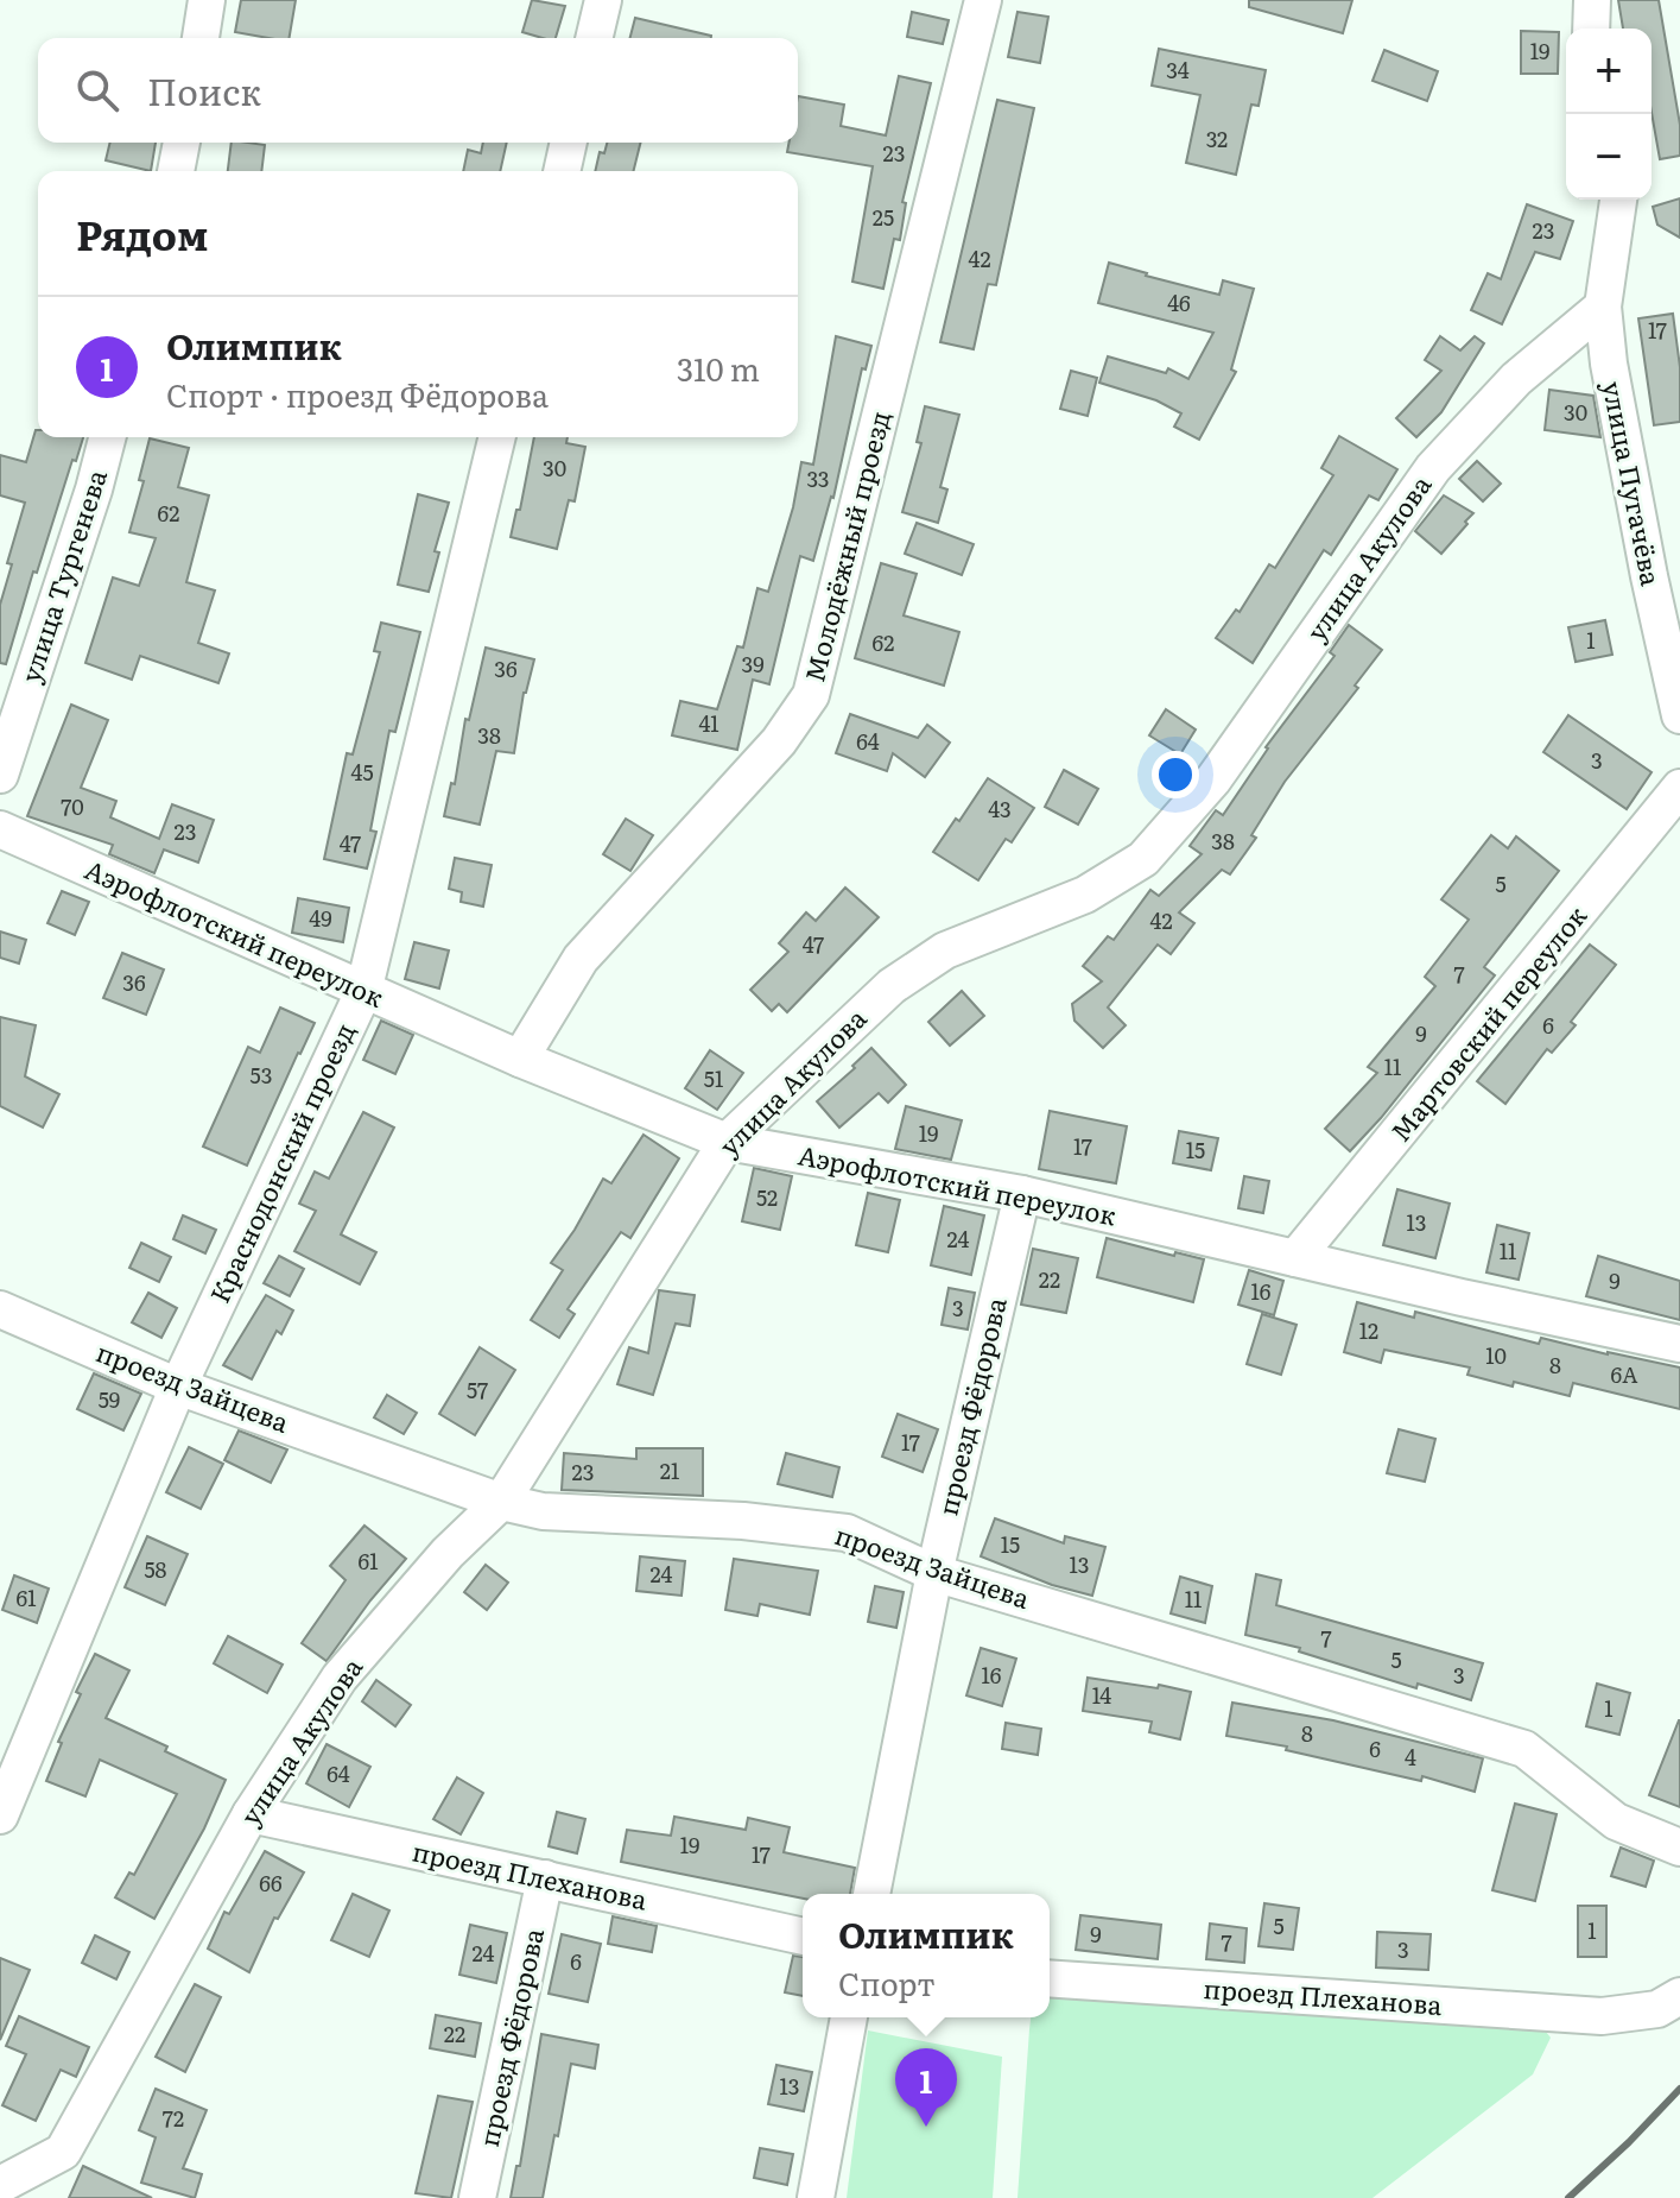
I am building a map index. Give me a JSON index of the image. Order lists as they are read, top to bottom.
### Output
{
  "streets": {
    "street": [
      "улица Пугачёва",
      "Молодёжный проезд",
      "улица Акулова",
      "улица Тургенева",
      "Аэрофлотский переулок",
      "Мартовский переулок",
      "Краснодонский проезд",
      "проезд Зайцева",
      "проезд Фёдорова",
      "проезд Плеханова"
    ]
  },
  "crossings": [
    ["улица Пугачёва", "улица Акулова"],
    ["Молодёжный проезд", "Аэрофлотский переулок"],
    ["улица Акулова", "Аэрофлотский переулок"],
    ["улица Акулова", "проезд Зайцева"],
    ["улица Акулова", "проезд Плеханова"],
    ["Аэрофлотский переулок", "Мартовский переулок"],
    ["Аэрофлотский переулок", "Краснодонский проезд"],
    ["Аэрофлотский переулок", "проезд Фёдорова"],
    ["Краснодонский проезд", "проезд Зайцева"],
    ["проезд Зайцева", "проезд Фёдорова"],
    ["проезд Фёдорова", "проезд Плеханова"]
  ],
  "house_numbers": [
    "19",
    "34",
    "32",
    "23",
    "25",
    "23",
    "42",
    "46",
    "17",
    "30",
    "30",
    "33",
    "62",
    "1",
    "62",
    "39",
    "36",
    "41",
    "38",
    "64",
    "3",
    "45",
    "70",
    "43",
    "23",
    "38",
    "47",
    "5",
    "49",
    "42",
    "47",
    "7",
    "36",
    "6",
    "9",
    "11",
    "53",
    "51",
    "19",
    "17",
    "15",
    "52",
    "13",
    "24",
    "11",
    "22",
    "9",
    "16",
    "3",
    "12",
    "10",
    "8",
    "6А",
    "57",
    "59",
    "17",
    "21",
    "23",
    "15",
    "61",
    "13",
    "58",
    "24",
    "61",
    "11",
    "7",
    "5",
    "16",
    "3",
    "14",
    "1",
    "8",
    "6",
    "4",
    "64",
    "19",
    "17",
    "66",
    "5",
    "1",
    "9",
    "7",
    "3",
    "24",
    "6",
    "22",
    "13",
    "72"
  ],
  "page": {
    "map_buttons": ["+", "−"],
    "search": "Поиск",
    "heading": "Рядом",
    "list": [
      {
        "mark": "1",
        "name": "Олимпик",
        "note": "Спорт · проезд Фёдорова",
        "value": "310 m"
      }
    ],
    "popup": ["Олимпик", "Спорт"],
    "pins": "1"
  }
}
